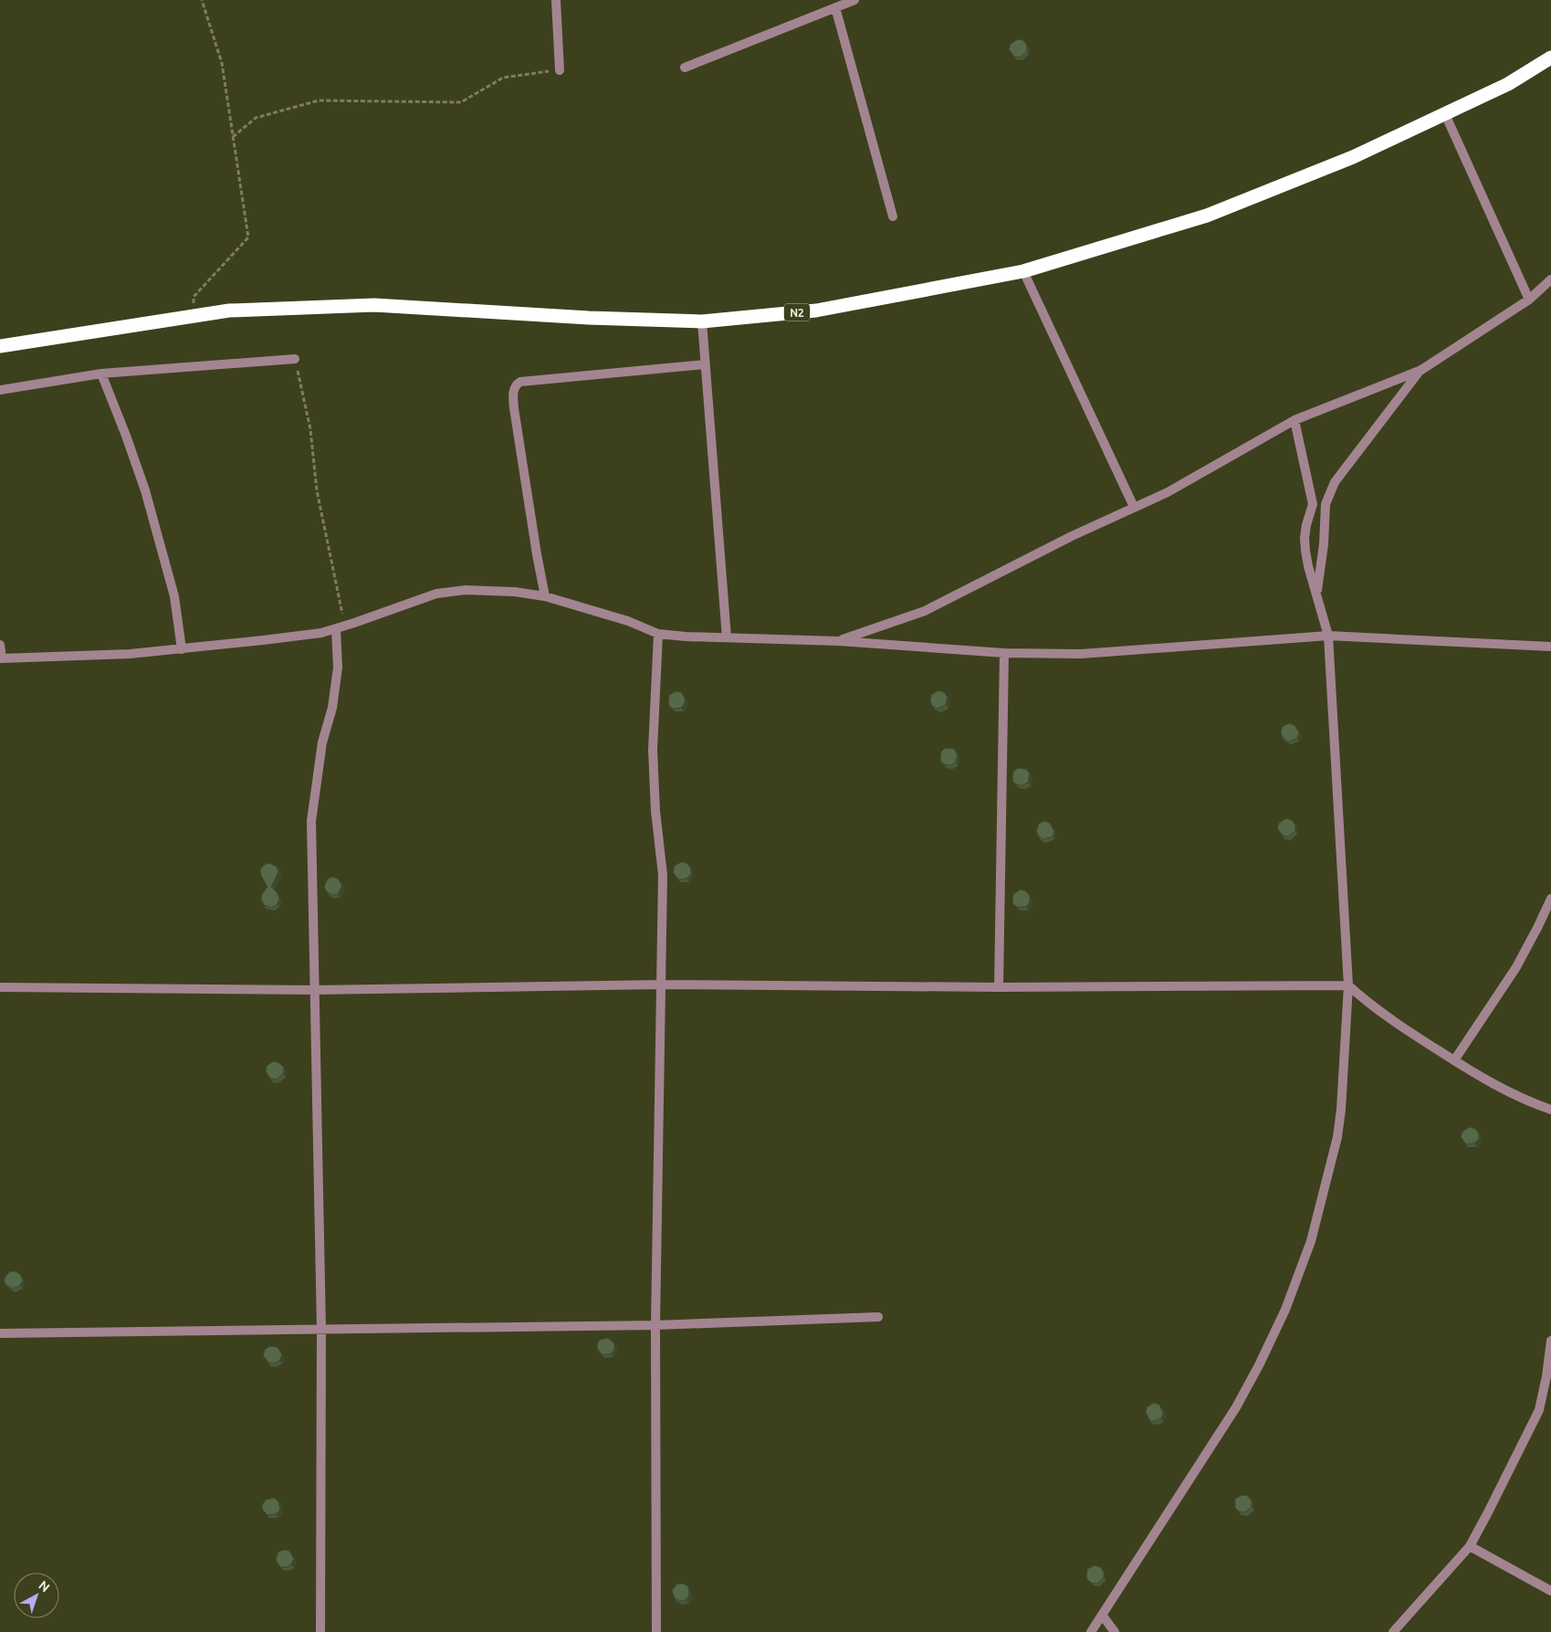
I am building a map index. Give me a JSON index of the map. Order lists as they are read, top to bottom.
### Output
{
  "streets": {
    "highway": ["N2"]
  },
  "north": "top right"
}
